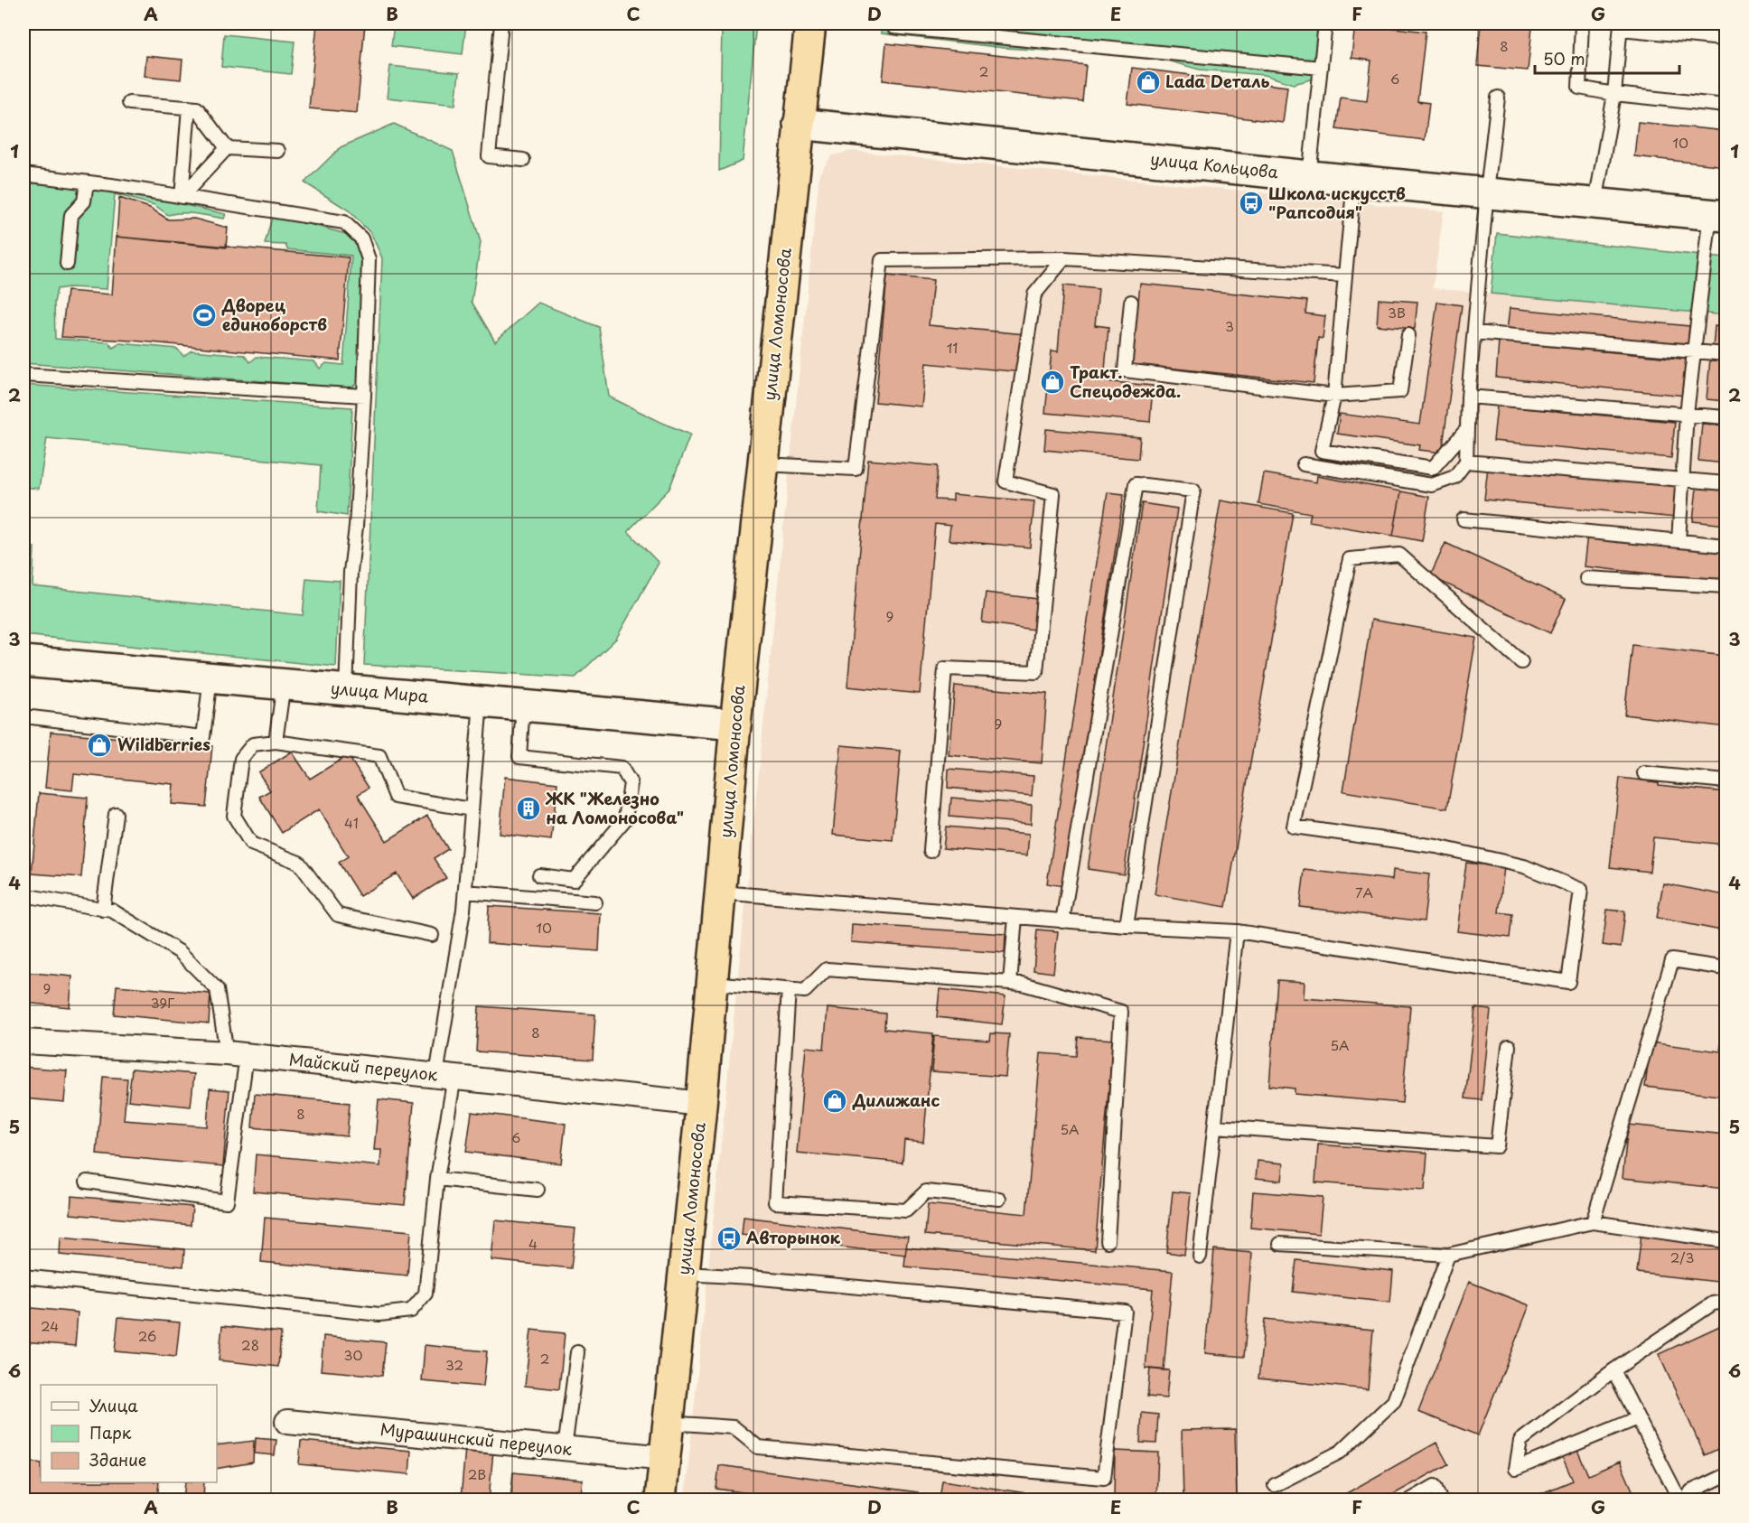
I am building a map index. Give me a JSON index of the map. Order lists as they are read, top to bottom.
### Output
{
  "streets": {
    "highway": ["улица Ломоносова"],
    "main road": ["улица Кольцова", "улица Мира"],
    "street": ["Майский переулок", "Мурашинский переулок"]
  },
  "crossings": [
    ["улица Кольцова", "улица Ломоносова"],
    ["улица Ломоносова", "улица Мира"],
    ["улица Ломоносова", "Майский переулок"],
    ["улица Ломоносова", "Мурашинский переулок"]
  ],
  "places": {
    "shop": [
      "Lada Dеталь",
      "Тракт. Спецодежда.",
      "Wildberries",
      "Дилижанс"
    ],
    "bus stop": ["Школа искусств \"Рапсодия\"", "Авторынок"],
    "sports": ["Дворец единоборств"],
    "building": ["ЖК \"Железно на Ломоносова\""]
  },
  "house_numbers": [
    "8",
    "2",
    "6",
    "10",
    "3В",
    "3",
    "11",
    "9",
    "9",
    "41",
    "7А",
    "10",
    "9",
    "39Г",
    "8",
    "5А",
    "8",
    "5А",
    "6",
    "4",
    "2/3",
    "24",
    "26",
    "28",
    "30",
    "2",
    "32",
    "2В"
  ],
  "legend": ["Улица", "Парк", "Здание"],
  "scale_bar": "50 m",
  "grid": {
    "columns": [
      "A",
      "B",
      "C",
      "D",
      "E",
      "F",
      "G"
    ],
    "rows": [
      "1",
      "2",
      "3",
      "4",
      "5",
      "6"
    ]
  }
}
